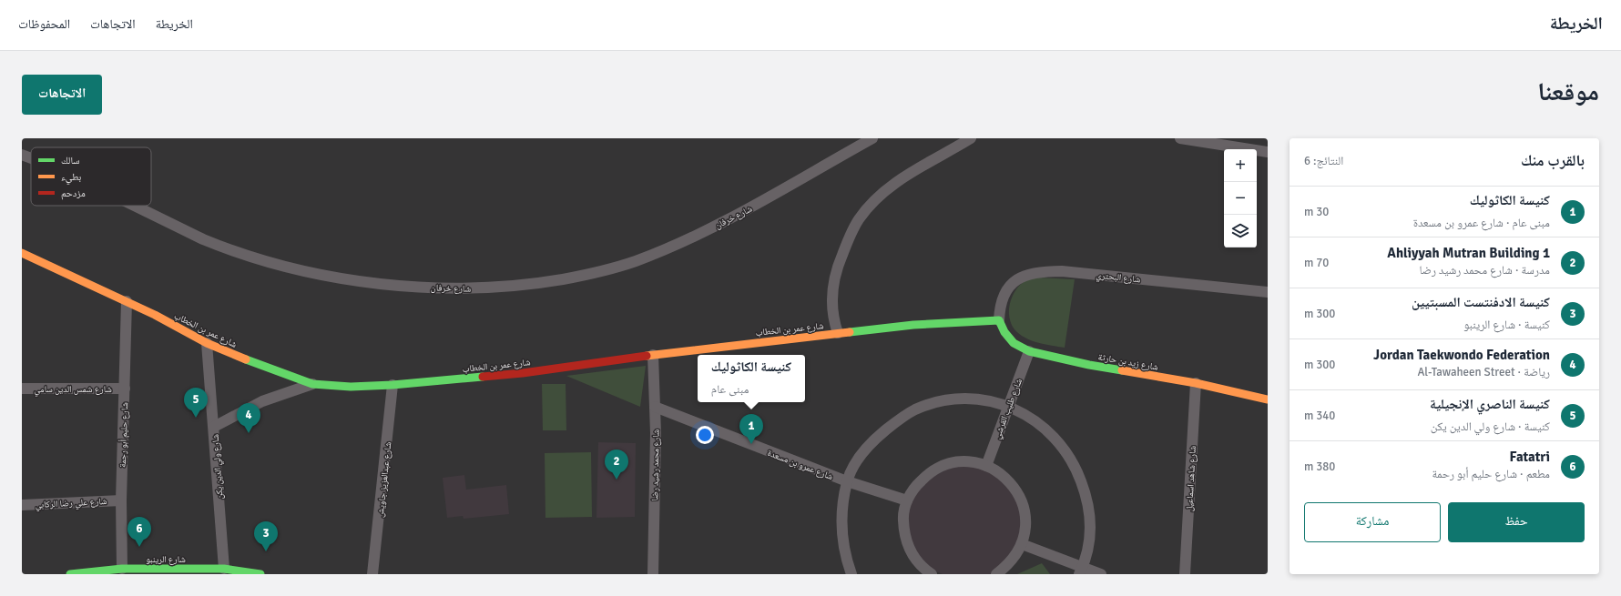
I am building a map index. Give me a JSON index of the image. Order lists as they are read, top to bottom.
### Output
{
  "streets": {
    "street": [
      "شارع خرفان",
      "شارع البحتري",
      "شارع عمر بن الخطاب",
      "شارع زيد بن حارثة",
      "شارع شمس الدين سامي",
      "شارع طليب القرشي",
      "شارع حليم أبو رحمة",
      "شارع عمرو بن مسعدة",
      "شارع محمد رشيد رضا",
      "شارع ولي الدين يكن",
      "شارع شاهد اسماعيل",
      "شارع عبدالعزيز جاويش",
      "شارع علي رضا الركابي",
      "شارع الرينبو"
    ]
  },
  "crossings": [
    ["شارع البحتري", "شارع عمر بن الخطاب"],
    ["شارع البحتري", "شارع زيد بن حارثة"],
    ["شارع عمر بن الخطاب", "شارع زيد بن حارثة"],
    ["شارع عمر بن الخطاب", "شارع حليم أبو رحمة"],
    ["شارع عمر بن الخطاب", "شارع محمد رشيد رضا"],
    ["شارع عمر بن الخطاب", "شارع ولي الدين يكن"],
    ["شارع عمر بن الخطاب", "شارع عبدالعزيز جاويش"],
    ["شارع زيد بن حارثة", "شارع طليب القرشي"],
    ["شارع زيد بن حارثة", "شارع شاهد اسماعيل"],
    ["شارع شمس الدين سامي", "شارع حليم أبو رحمة"],
    ["شارع حليم أبو رحمة", "شارع علي رضا الركابي"],
    ["شارع حليم أبو رحمة", "شارع الرينبو"],
    ["شارع عمرو بن مسعدة", "شارع محمد رشيد رضا"],
    ["شارع ولي الدين يكن", "شارع الرينبو"]
  ],
  "legend": ["سالك", "بطيء", "مزدحم"],
  "page": {
    "header": "الخريطة",
    "nav": ["الخريطة", "الاتجاهات", "المحفوظات"],
    "title": "موقعنا",
    "buttons": [
      "الاتجاهات",
      ["حفظ", "مشاركة"]
    ],
    "heading": ["بالقرب منك", "النتائج: 6"],
    "map_buttons": ["+", "−"],
    "list": [
      {
        "mark": "1",
        "name": "كنيسة الكاثوليك",
        "note": "مبنى عام · شارع عمرو بن مسعدة",
        "value": "30 m"
      },
      {
        "mark": "2",
        "name": "Ahliyyah Mutran Building 1",
        "note": "مدرسة · شارع محمد رشيد رضا",
        "value": "70 m"
      },
      {
        "mark": "3",
        "name": "كنيسة الادفنتست المسبتيين",
        "note": "كنيسة · شارع الرينبو",
        "value": "300 m"
      },
      {
        "mark": "4",
        "name": "Jordan Taekwondo Federation",
        "note": "رياضة · Al-Tawaheen Street",
        "value": "300 m"
      },
      {
        "mark": "5",
        "name": "كنيسة الناصري الإنجيلية",
        "note": "كنيسة · شارع ولي الدين يكن",
        "value": "340 m"
      },
      {
        "mark": "6",
        "name": "Fatatri",
        "note": "مطعم · شارع حليم أبو رحمة",
        "value": "380 m"
      }
    ],
    "popup": ["كنيسة الكاثوليك", "مبنى عام"],
    "pins": [
      "5",
      "4",
      "1",
      "2",
      "6",
      "3"
    ]
  }
}
